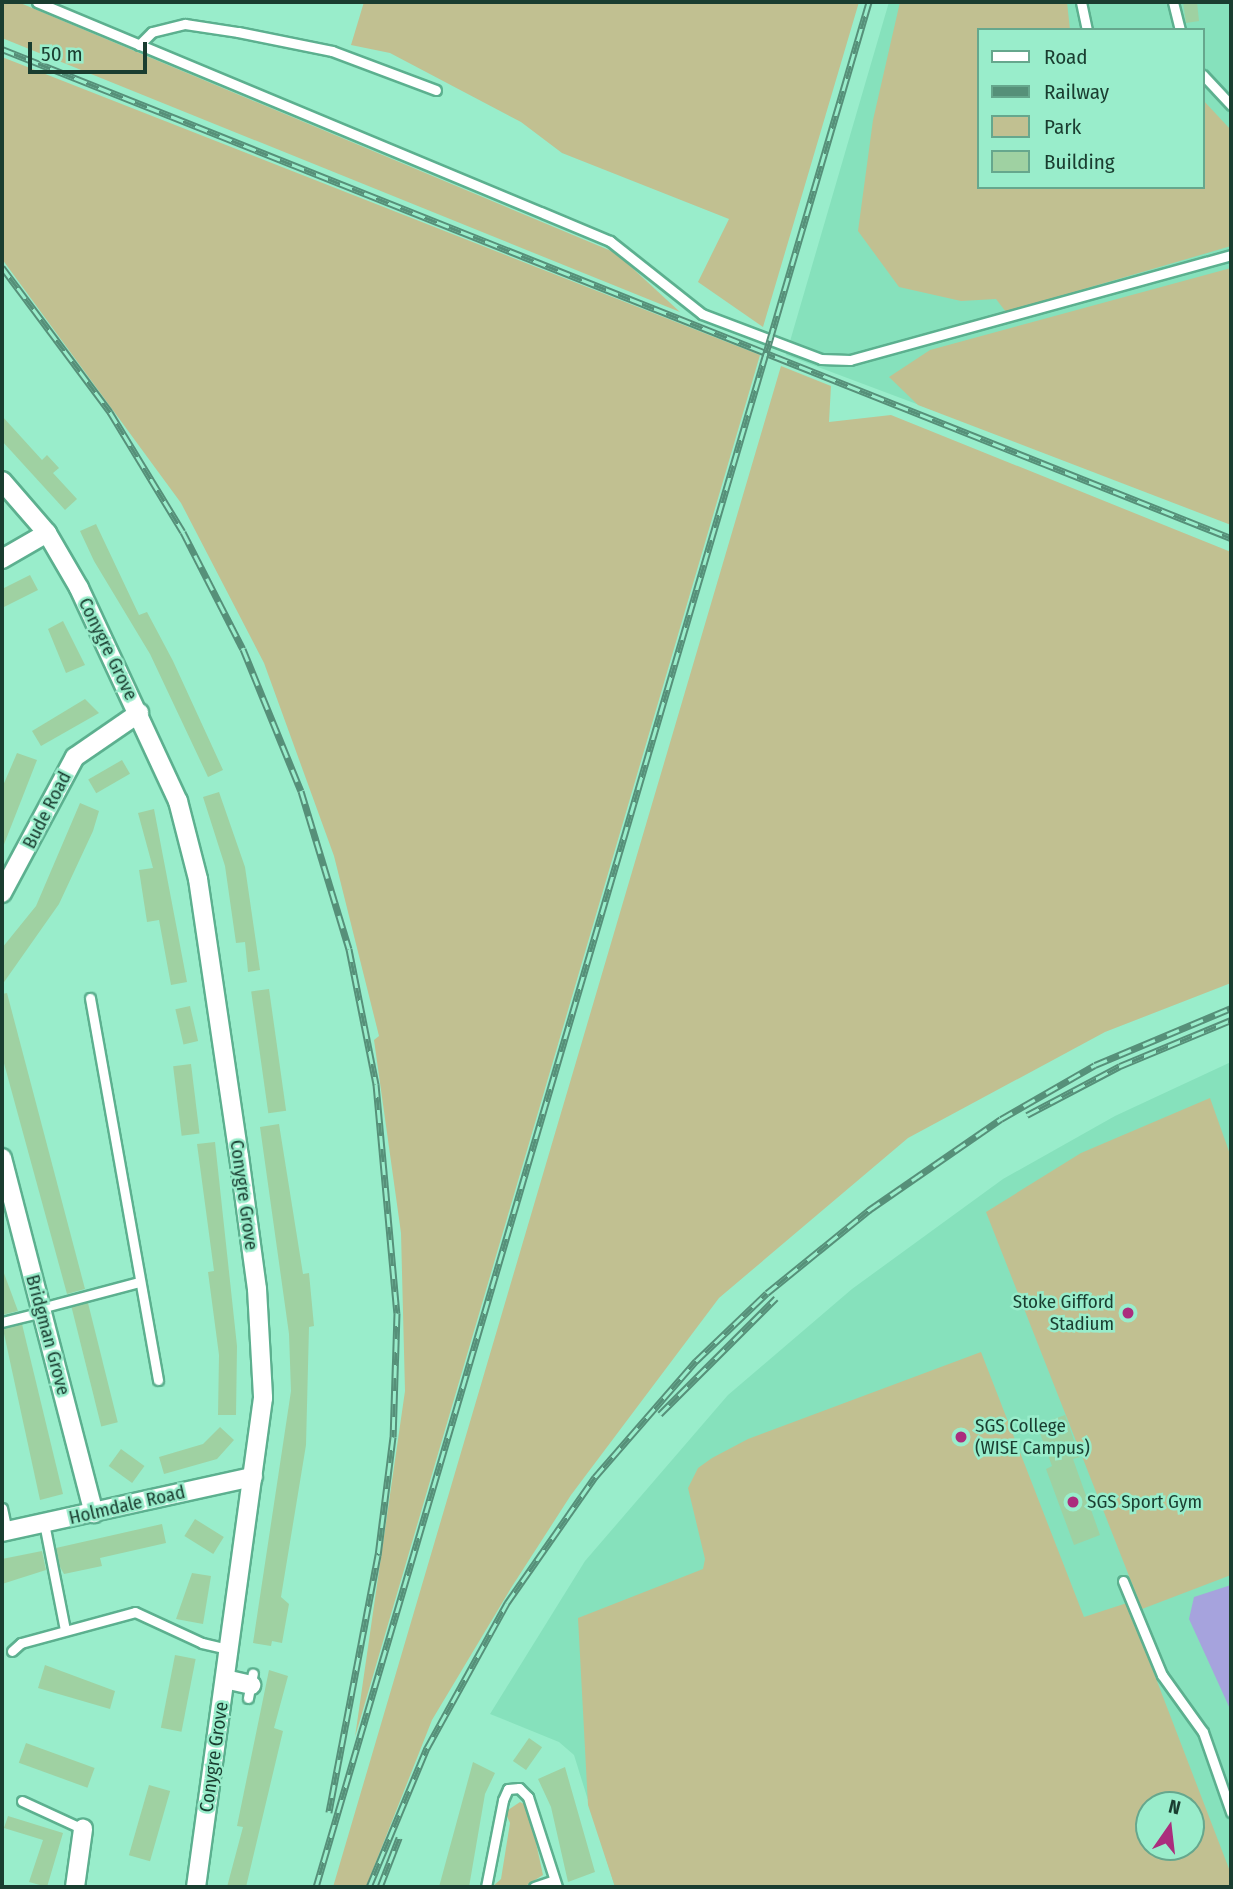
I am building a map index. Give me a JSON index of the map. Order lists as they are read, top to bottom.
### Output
{
  "streets": {
    "street": [
      "Conygre Grove",
      "Bude Road",
      "Bridgman Grove",
      "Holmdale Road"
    ]
  },
  "crossings": [
    ["Conygre Grove", "Bude Road"],
    ["Conygre Grove", "Holmdale Road"],
    ["Bridgman Grove", "Holmdale Road"]
  ],
  "places": ["Stoke Gifford Stadium", "SGS College (WISE Campus)", "SGS Sport Gym"],
  "legend": [
    "Road",
    "Railway",
    "Park",
    "Building"
  ],
  "scale_bar": "50 m",
  "north": "top"
}
